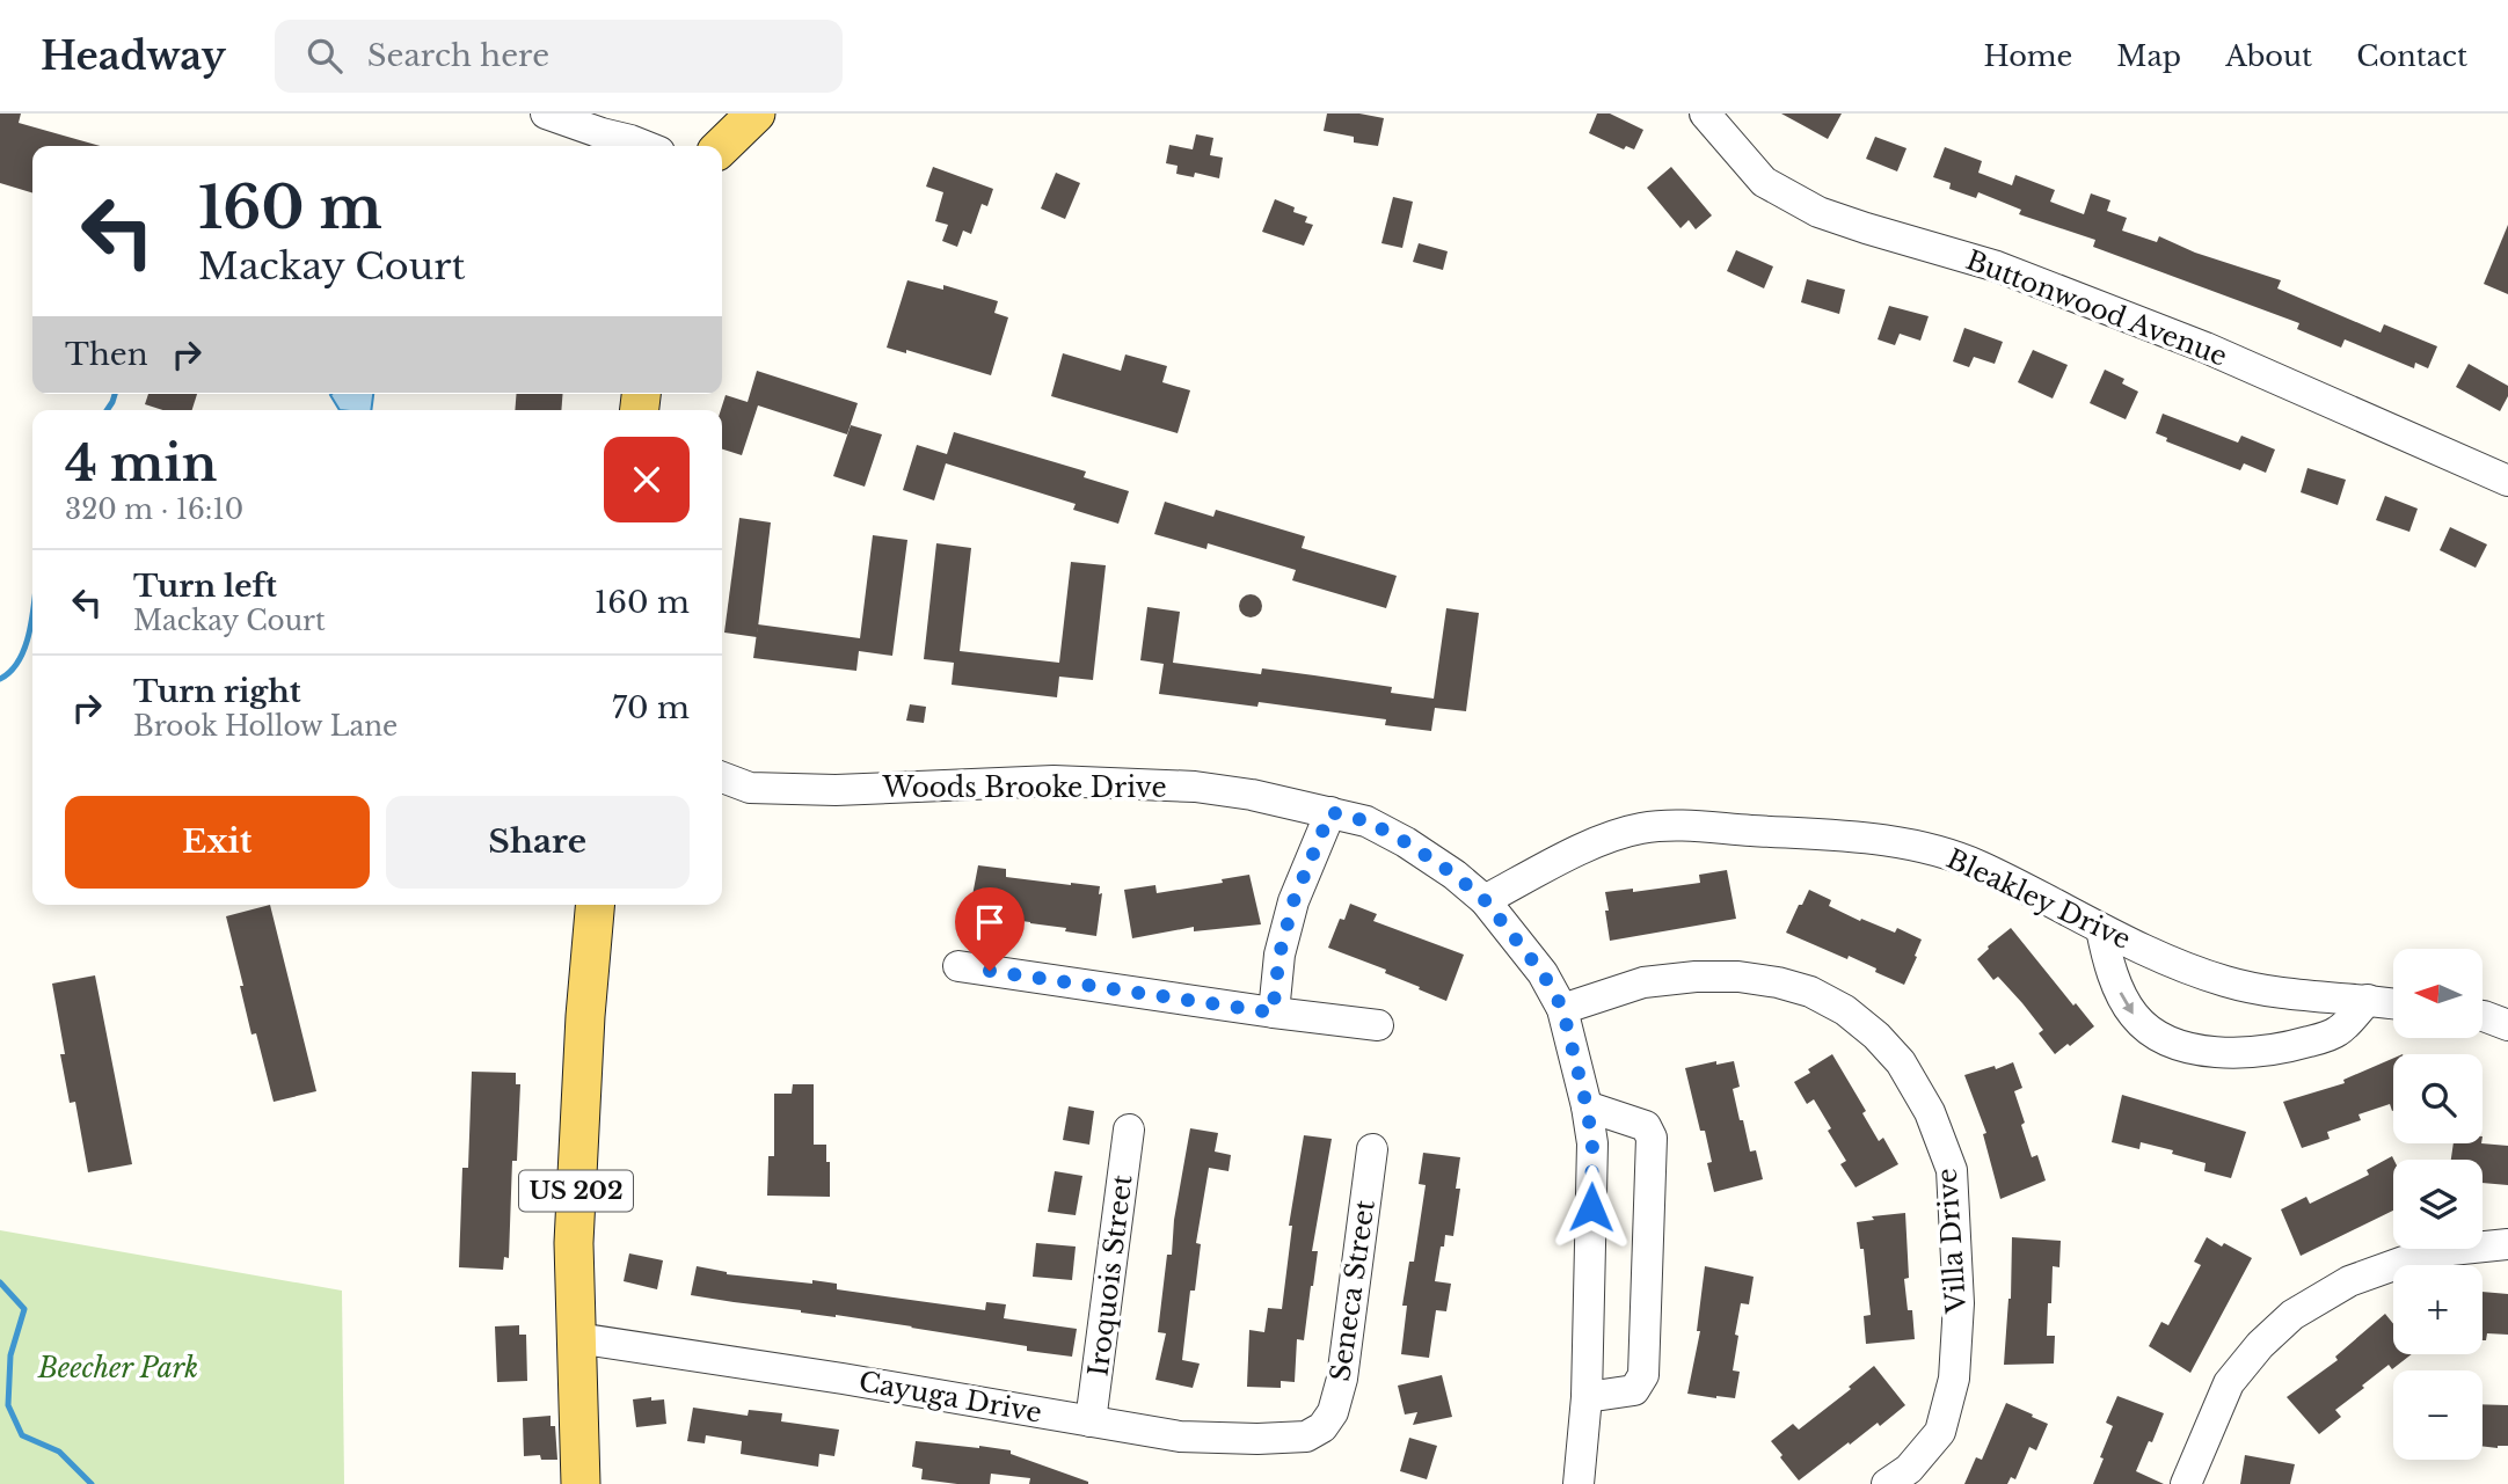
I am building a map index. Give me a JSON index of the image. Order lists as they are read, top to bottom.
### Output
{
  "streets": {
    "main road": ["US 202"],
    "street": [
      "Buttonwood Avenue",
      "Woods Brooke Drive",
      "Bleakley Drive",
      "Villa Drive",
      "Iroquois Street",
      "Seneca Street",
      "Cayuga Drive"
    ]
  },
  "crossings": [
    ["Woods Brooke Drive", "Bleakley Drive"],
    ["Woods Brooke Drive", "Villa Drive"],
    ["US 202", "Cayuga Drive"],
    ["Iroquois Street", "Cayuga Drive"],
    ["Seneca Street", "Cayuga Drive"]
  ],
  "parks": ["Beecher Park"],
  "north": "left",
  "page": {
    "header": "Headway",
    "search": "Search here",
    "nav": [
      "Home",
      "Map",
      "About",
      "Contact"
    ],
    "turn": ["160 m", "Mackay Court"],
    "then": "Then",
    "heading": ["4 min", "320 m · 16:10"],
    "list": [
      {
        "name": "Turn left",
        "note": "Mackay Court",
        "value": "160 m"
      },
      {
        "name": "Turn right",
        "note": "Brook Hollow Lane",
        "value": "70 m"
      }
    ],
    "buttons": ["Exit", "Share"],
    "map_buttons": ["+", "−"]
  }
}
